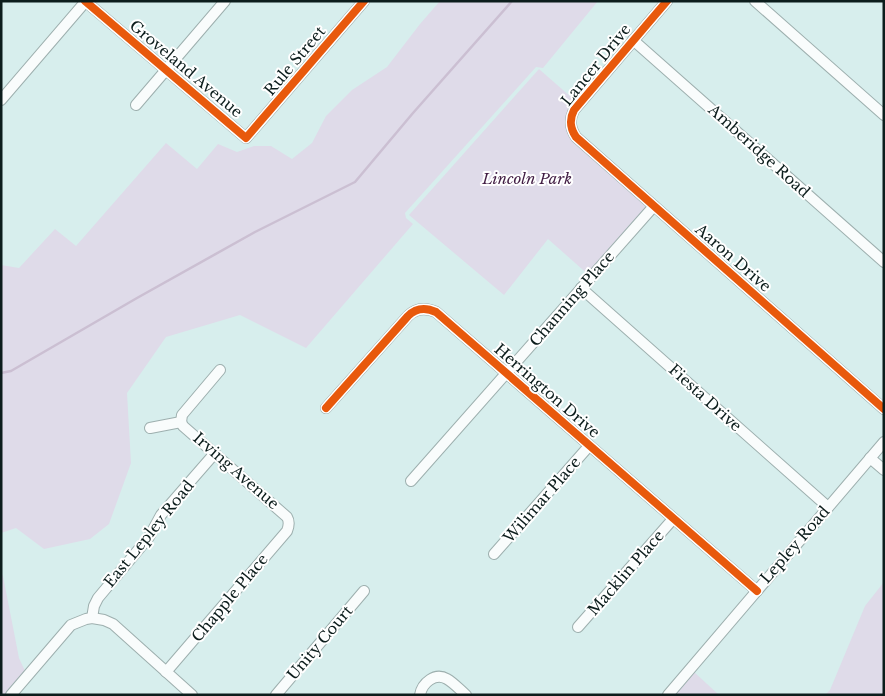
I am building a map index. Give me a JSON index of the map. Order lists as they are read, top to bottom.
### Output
{
  "streets": {
    "street": [
      "Rule Street",
      "Lancer Drive",
      "Groveland Avenue",
      "Amberidge Road",
      "Aaron Drive",
      "Channing Place",
      "Herrington Drive",
      "Fiesta Drive",
      "Irving Avenue",
      "Wilimar Place",
      "East Lepley Road",
      "Lepley Road",
      "Macklin Place",
      "Chapple Place",
      "Unity Court"
    ]
  },
  "crossings": [
    ["Rule Street", "Groveland Avenue"],
    ["Lancer Drive", "Amberidge Road"],
    ["Lancer Drive", "Aaron Drive"],
    ["Aaron Drive", "Channing Place"],
    ["Channing Place", "Herrington Drive"],
    ["Channing Place", "Fiesta Drive"],
    ["Herrington Drive", "Wilimar Place"],
    ["Herrington Drive", "Lepley Road"],
    ["Herrington Drive", "Macklin Place"],
    ["Fiesta Drive", "Lepley Road"],
    ["Irving Avenue", "East Lepley Road"],
    ["Irving Avenue", "Chapple Place"]
  ],
  "parks": ["Lincoln Park"]
}
